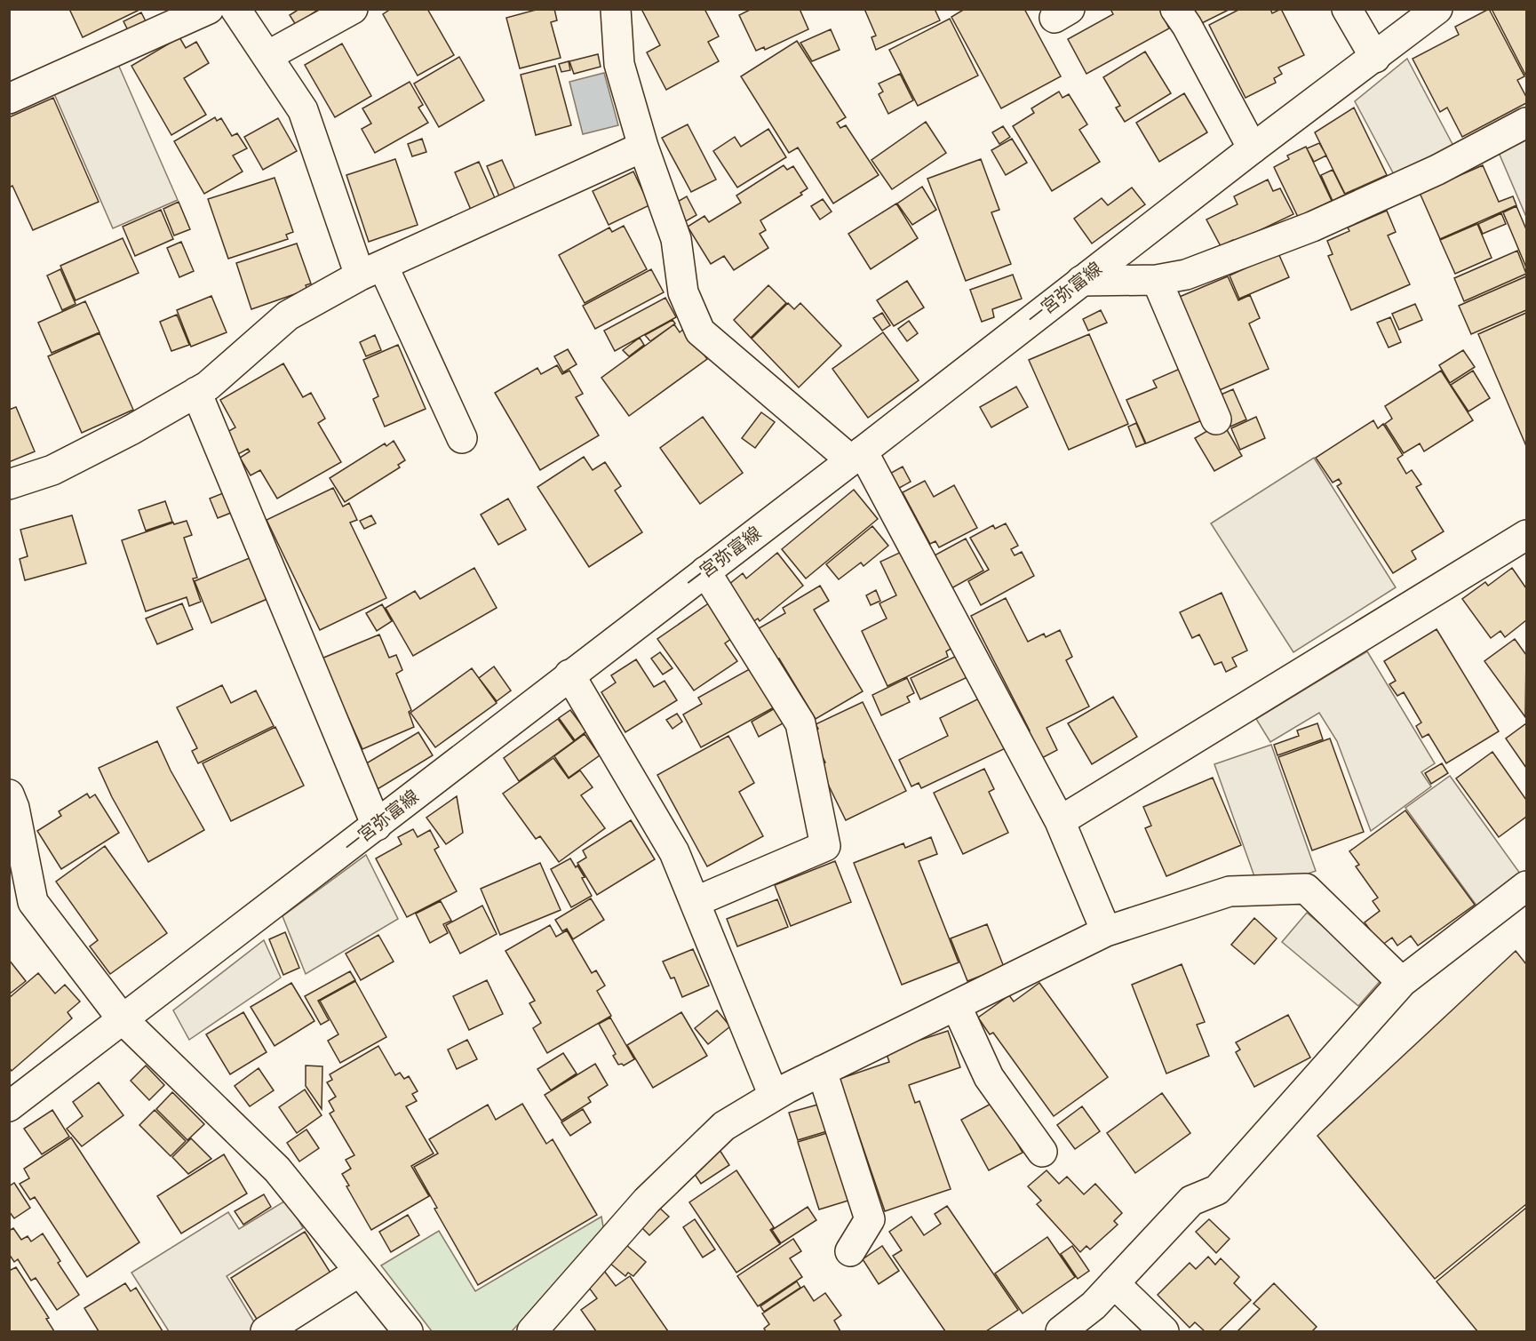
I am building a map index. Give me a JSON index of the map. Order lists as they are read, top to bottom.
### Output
{
  "streets": {
    "street": ["一宮弥富線"]
  }
}
